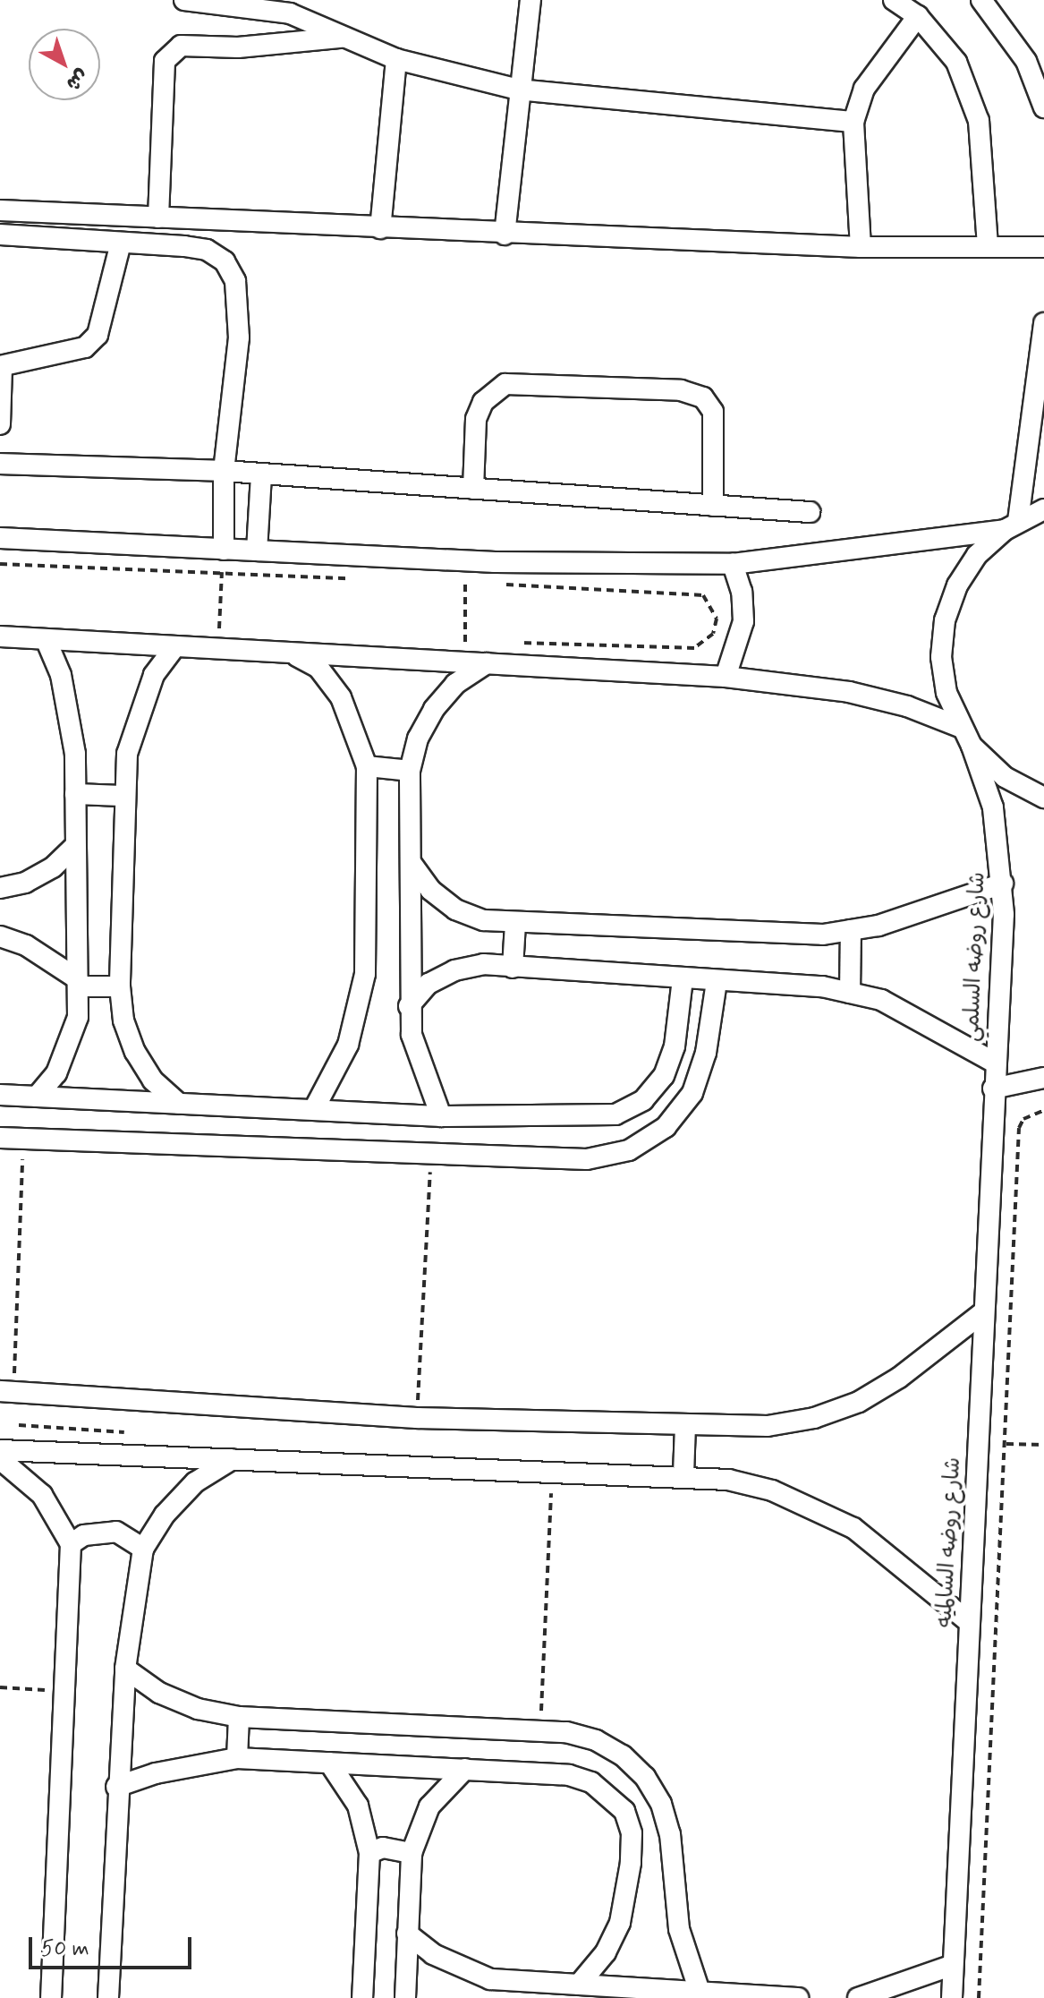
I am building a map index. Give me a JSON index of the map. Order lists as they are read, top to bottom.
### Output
{
  "streets": {
    "street": ["شارع روضه السلمي", "شارع روضه السالميه"]
  },
  "crossings": [
    ["شارع روضه السلمي", "شارع روضه السالميه"]
  ],
  "scale_bar": "50 m",
  "north": "bottom right"
}
